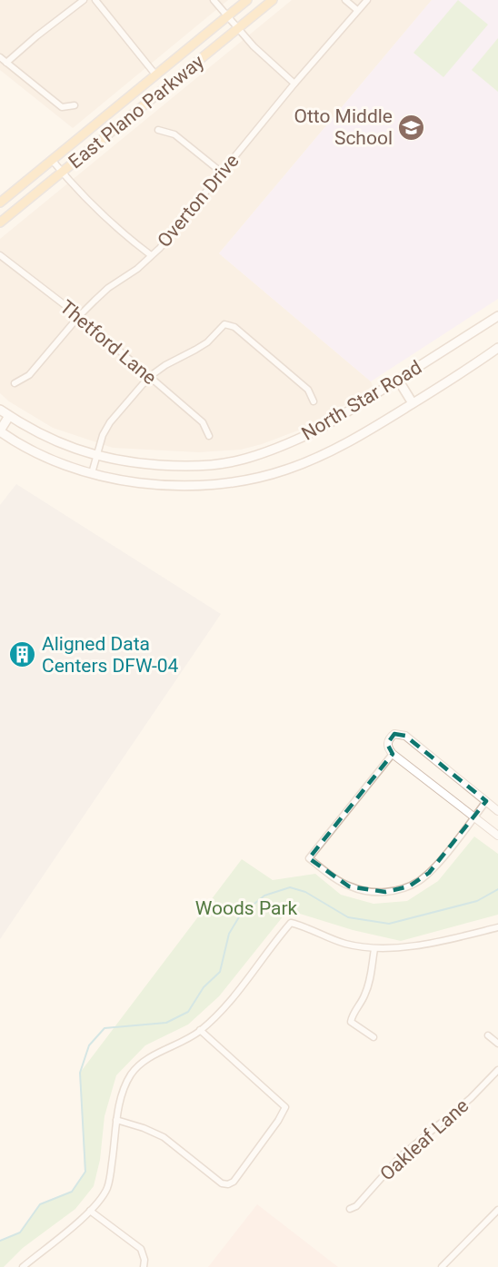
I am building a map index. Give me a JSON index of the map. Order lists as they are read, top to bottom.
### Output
{
  "streets": {
    "main road": ["East Plano Parkway", "North Star Road"],
    "street": ["Overton Drive", "Thetford Lane", "Oakleaf Lane"]
  },
  "crossings": [
    ["Overton Drive", "Thetford Lane"]
  ],
  "parks": ["Woods Park"],
  "places": {
    "school or university": ["Otto Middle School"],
    "building": ["Aligned Data Centers DFW-04"]
  }
}
